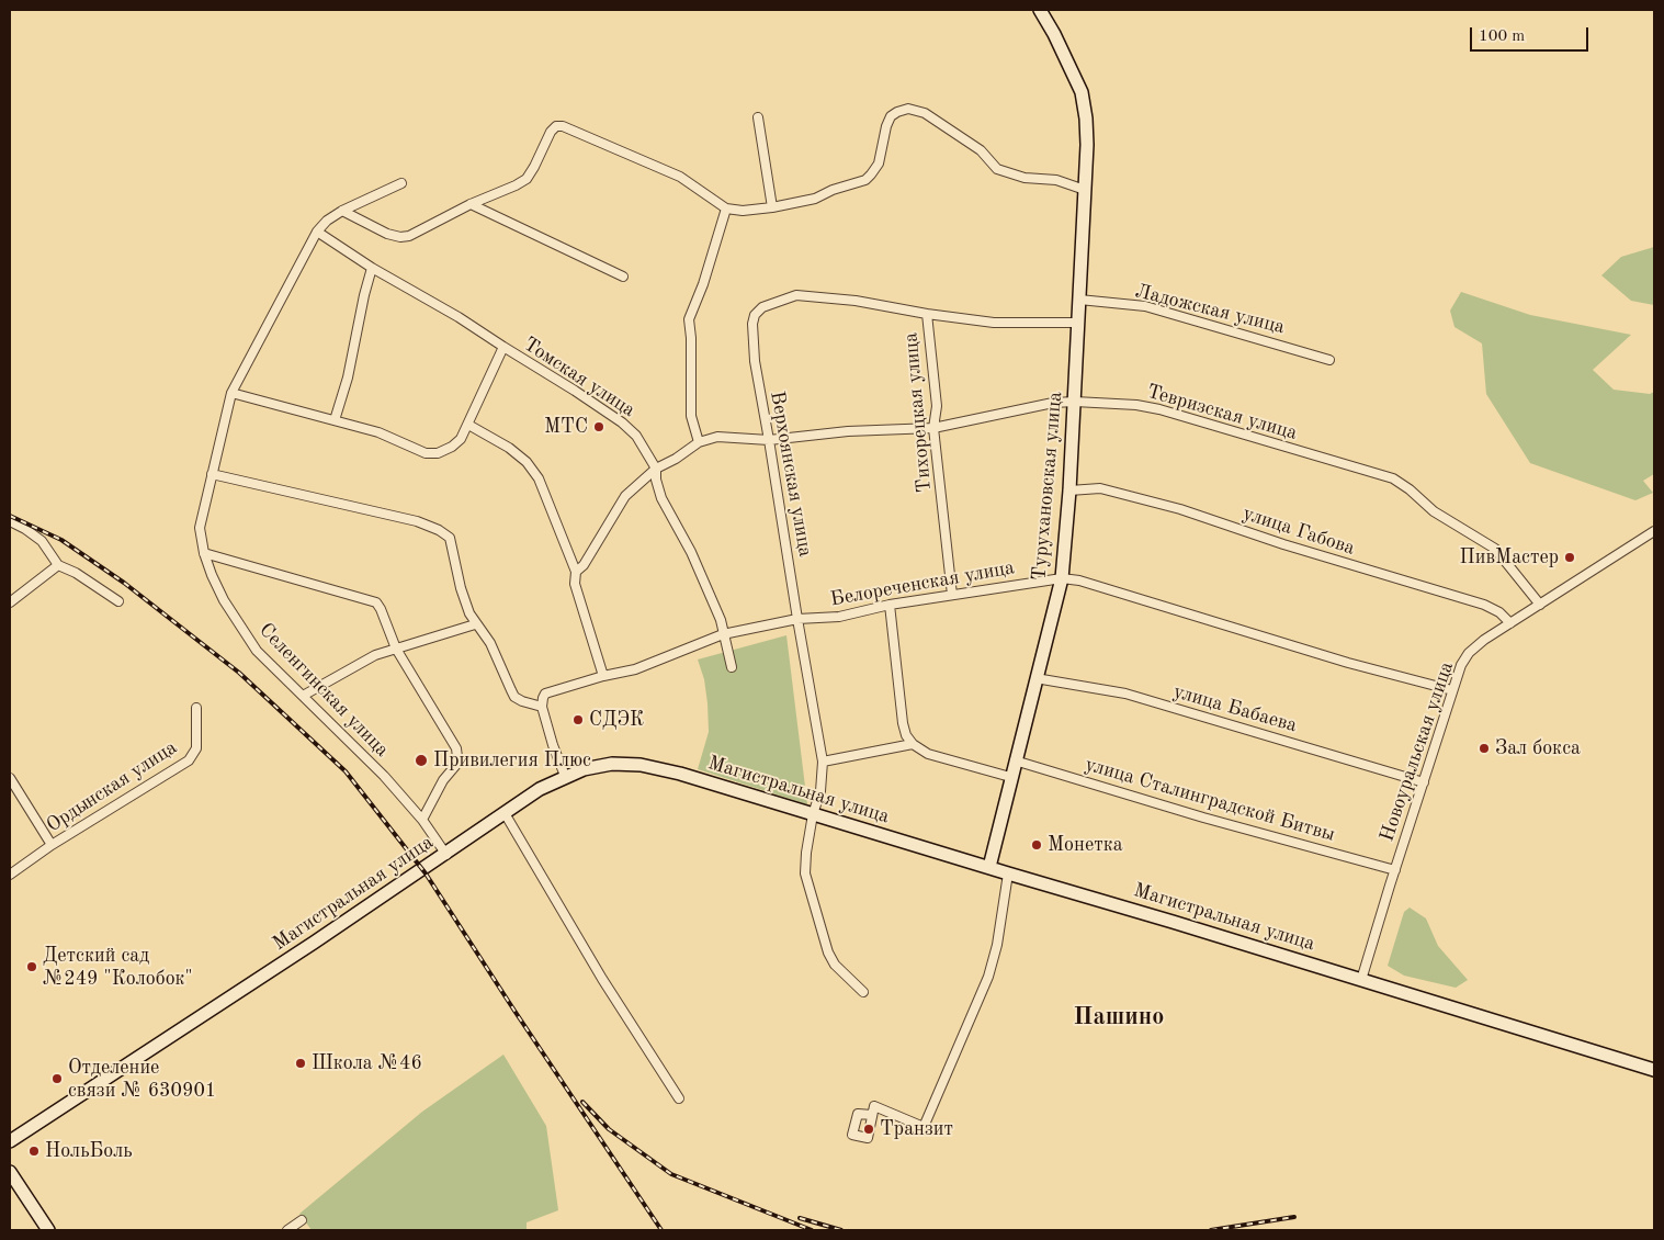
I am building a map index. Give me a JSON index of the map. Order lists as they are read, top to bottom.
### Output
{
  "streets": {
    "main road": ["Турухановская улица", "Магистральная улица"],
    "street": [
      "Ладожская улица",
      "Томская улица",
      "Тихорецкая улица",
      "Тевризская улица",
      "Верхоянская улица",
      "улица Габова",
      "Белореченская улица",
      "Селенгинская улица",
      "улица Бабаева",
      "Новоуральская улица",
      "Ордынская улица",
      "улица Сталинградской Битвы"
    ]
  },
  "crossings": [
    ["Ладожская улица", "Турухановская улица"],
    ["Томская улица", "Тевризская улица"],
    ["Томская улица", "Белореченская улица"],
    ["Томская улица", "Селенгинская улица"],
    ["Тихорецкая улица", "Тевризская улица"],
    ["Тихорецкая улица", "Верхоянская улица"],
    ["Тихорецкая улица", "Турухановская улица"],
    ["Тихорецкая улица", "Белореченская улица"],
    ["Тевризская улица", "Верхоянская улица"],
    ["Тевризская улица", "Турухановская улица"],
    ["Тевризская улица", "Новоуральская улица"],
    ["Верхоянская улица", "Белореченская улица"],
    ["Верхоянская улица", "Магистральная улица"],
    ["Турухановская улица", "улица Габова"],
    ["Турухановская улица", "Белореченская улица"],
    ["Турухановская улица", "улица Бабаева"],
    ["Турухановская улица", "Магистральная улица"],
    ["Турухановская улица", "улица Сталинградской Битвы"],
    ["улица Габова", "Новоуральская улица"],
    ["Белореченская улица", "Новоуральская улица"],
    ["Селенгинская улица", "Магистральная улица"],
    ["улица Бабаева", "Новоуральская улица"],
    ["Новоуральская улица", "Магистральная улица"],
    ["Новоуральская улица", "улица Сталинградской Битвы"]
  ],
  "districts": ["Пашино"],
  "places": [
    "МТС",
    "ПивМастер",
    "СДЭК",
    "Зал бокса",
    "Привилегия Плюс",
    "Монетка",
    "Детский сад №249 \"Колобок\"",
    "Школа №46",
    "Отделение связи № 630901",
    "Транзит",
    "НольБоль"
  ],
  "scale_bar": "100 m"
}
